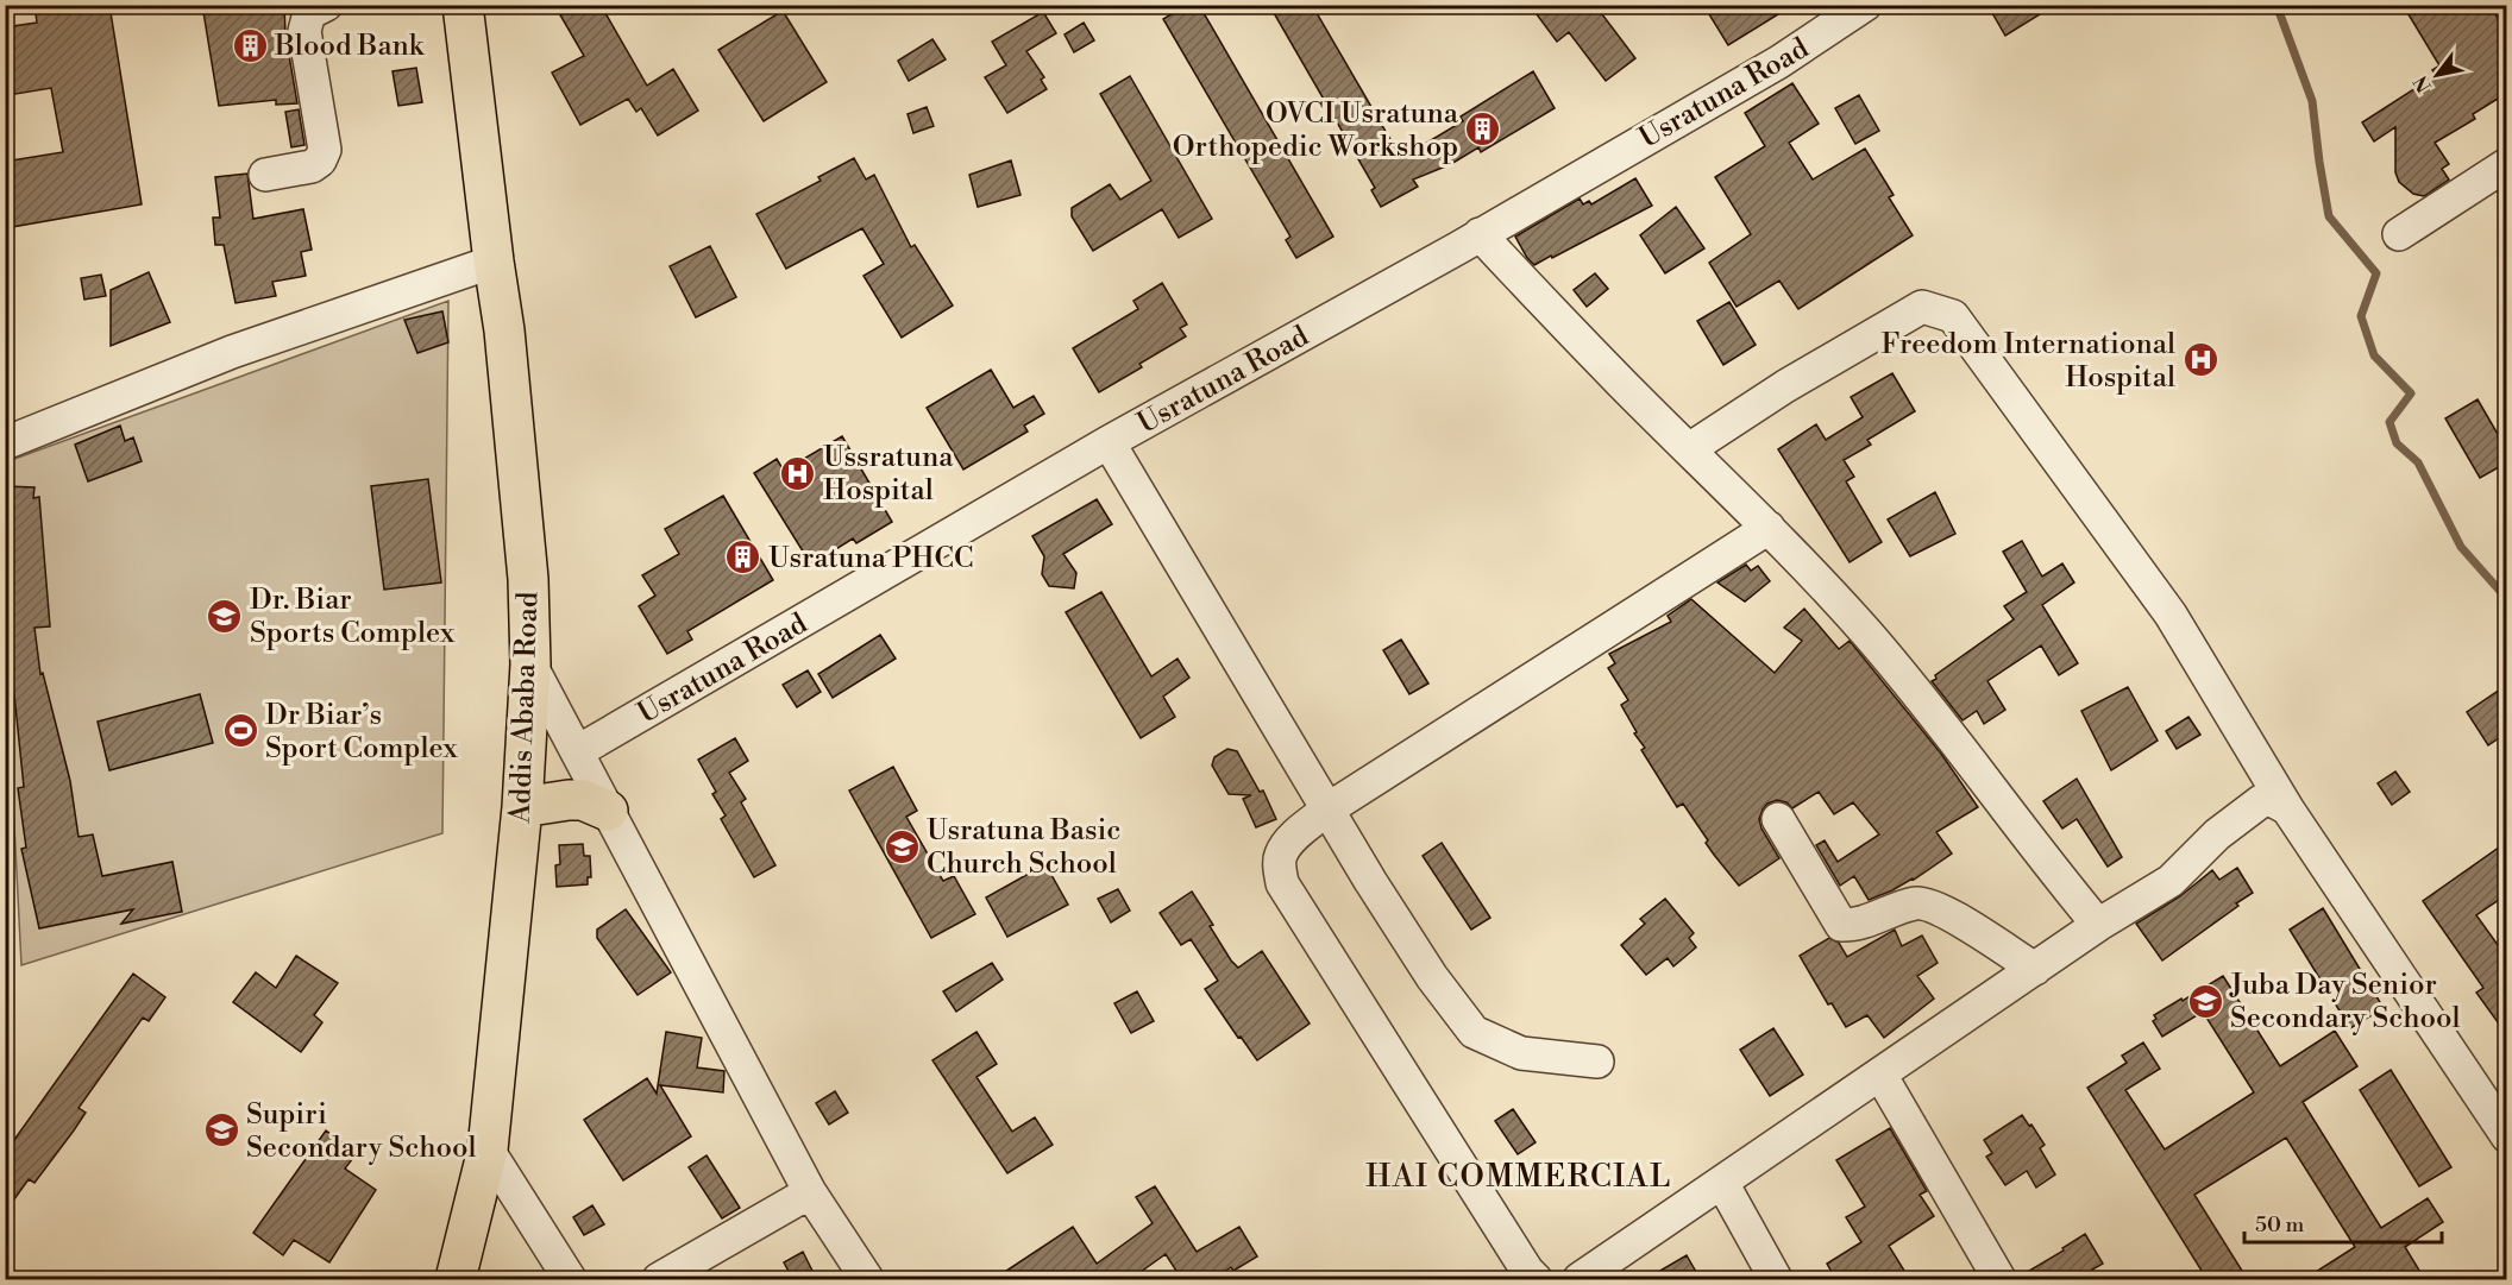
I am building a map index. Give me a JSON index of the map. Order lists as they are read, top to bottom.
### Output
{
  "streets": {
    "main road": ["Addis Ababa Road"],
    "street": ["Usratuna Road"]
  },
  "districts": ["HAI COMMERCIAL"],
  "places": {
    "building": ["Blood Bank", "OVCI Usratuna Orthopedic Workshop", "Usratuna PHCC"],
    "hospital": ["Freedom International Hospital", "Ussratuna Hospital"],
    "school or university": [
      "Dr. Biar Sports Complex",
      "Usratuna Basic Church School",
      "Juba Day Senior Secondary School",
      "Supiri Secondary School"
    ],
    "sports": ["Dr Biar’s Sport Complex"]
  },
  "scale_bar": "50 m",
  "north": "bottom left"
}
